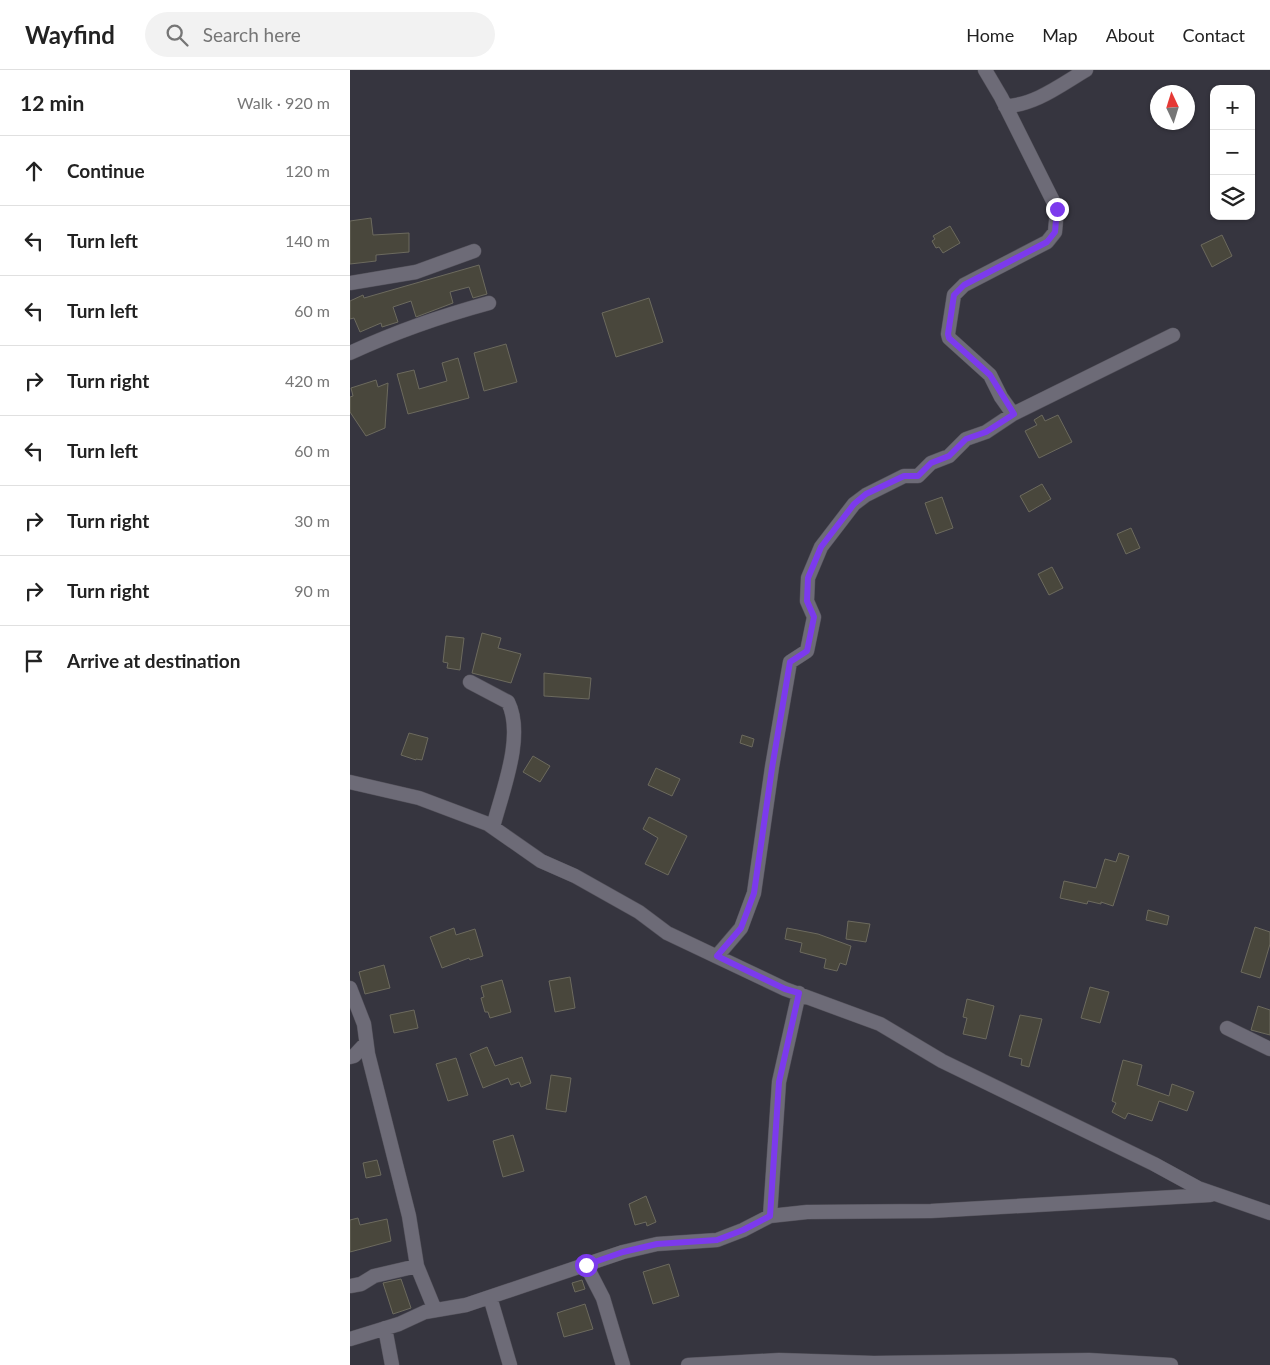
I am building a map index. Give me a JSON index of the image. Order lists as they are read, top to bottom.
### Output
{
  "north": "top",
  "page": {
    "header": "Wayfind",
    "search": "Search here",
    "nav": [
      "Home",
      "Map",
      "About",
      "Contact"
    ],
    "heading": ["12 min", "Walk · 920 m"],
    "map_buttons": ["+", "−"],
    "list": [
      ["Continue", "120 m"],
      ["Turn left", "140 m"],
      ["Turn left", "60 m"],
      ["Turn right", "420 m"],
      ["Turn left", "60 m"],
      ["Turn right", "30 m"],
      ["Turn right", "90 m"],
      "Arrive at destination"
    ]
  }
}
